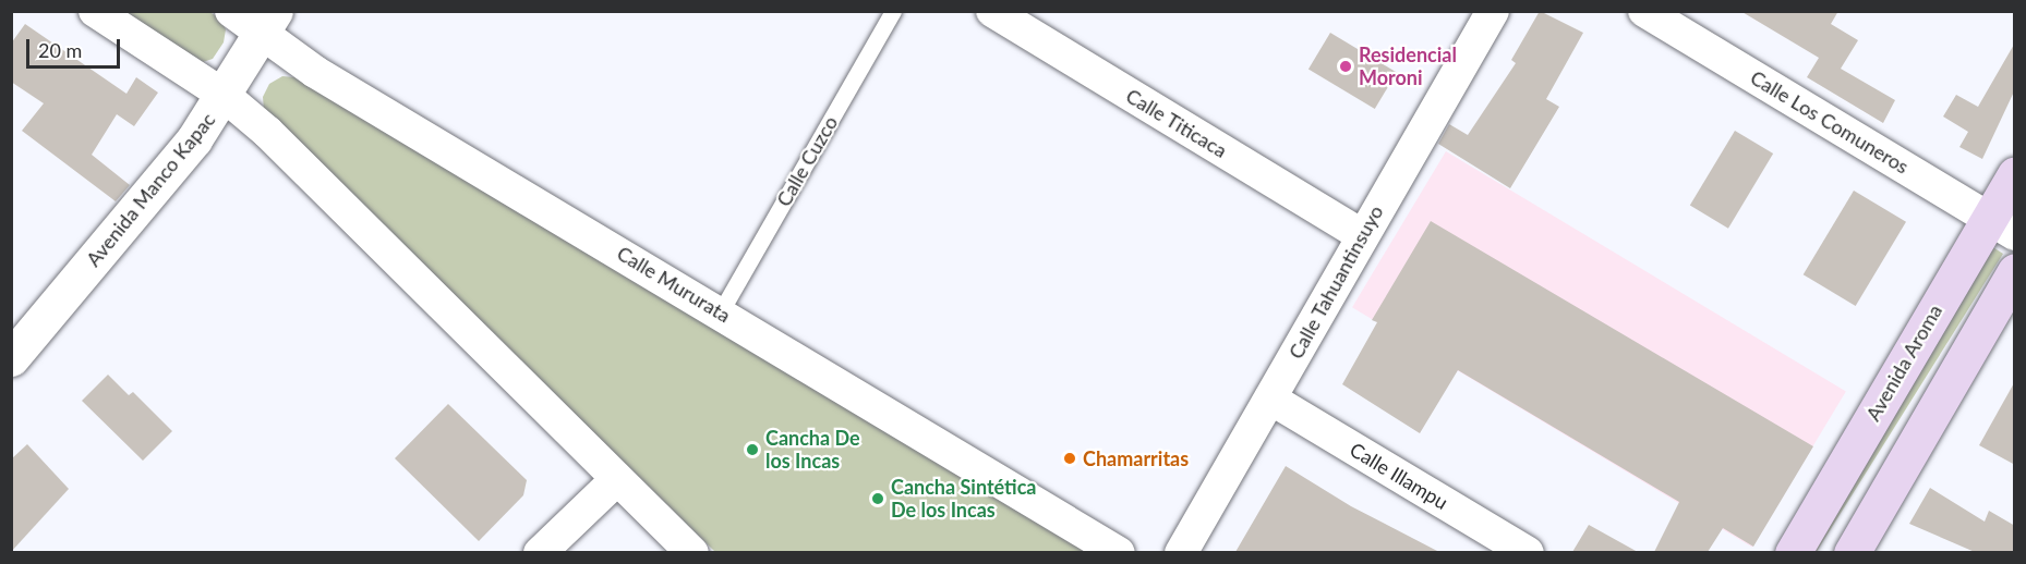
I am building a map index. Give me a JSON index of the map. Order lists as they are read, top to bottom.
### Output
{
  "streets": {
    "main road": ["Avenida Aroma"],
    "street": [
      "Calle Los Comuneros",
      "Calle Titicaca",
      "Avenida Manco Kapac",
      "Calle Tahuantinsuyo",
      "Calle Mururata",
      "Calle Illampu"
    ],
    "lane": ["Calle Cuzco"]
  },
  "crossings": [
    ["Calle Los Comuneros", "Avenida Aroma"],
    ["Calle Titicaca", "Calle Tahuantinsuyo"],
    ["Calle Cuzco", "Calle Mururata"],
    ["Avenida Manco Kapac", "Calle Mururata"],
    ["Calle Tahuantinsuyo", "Calle Illampu"]
  ],
  "places": [
    "Residencial Moroni",
    "Cancha De los Incas",
    "Chamarritas",
    "Cancha Sintética De los Incas"
  ],
  "scale_bar": "20 m"
}
